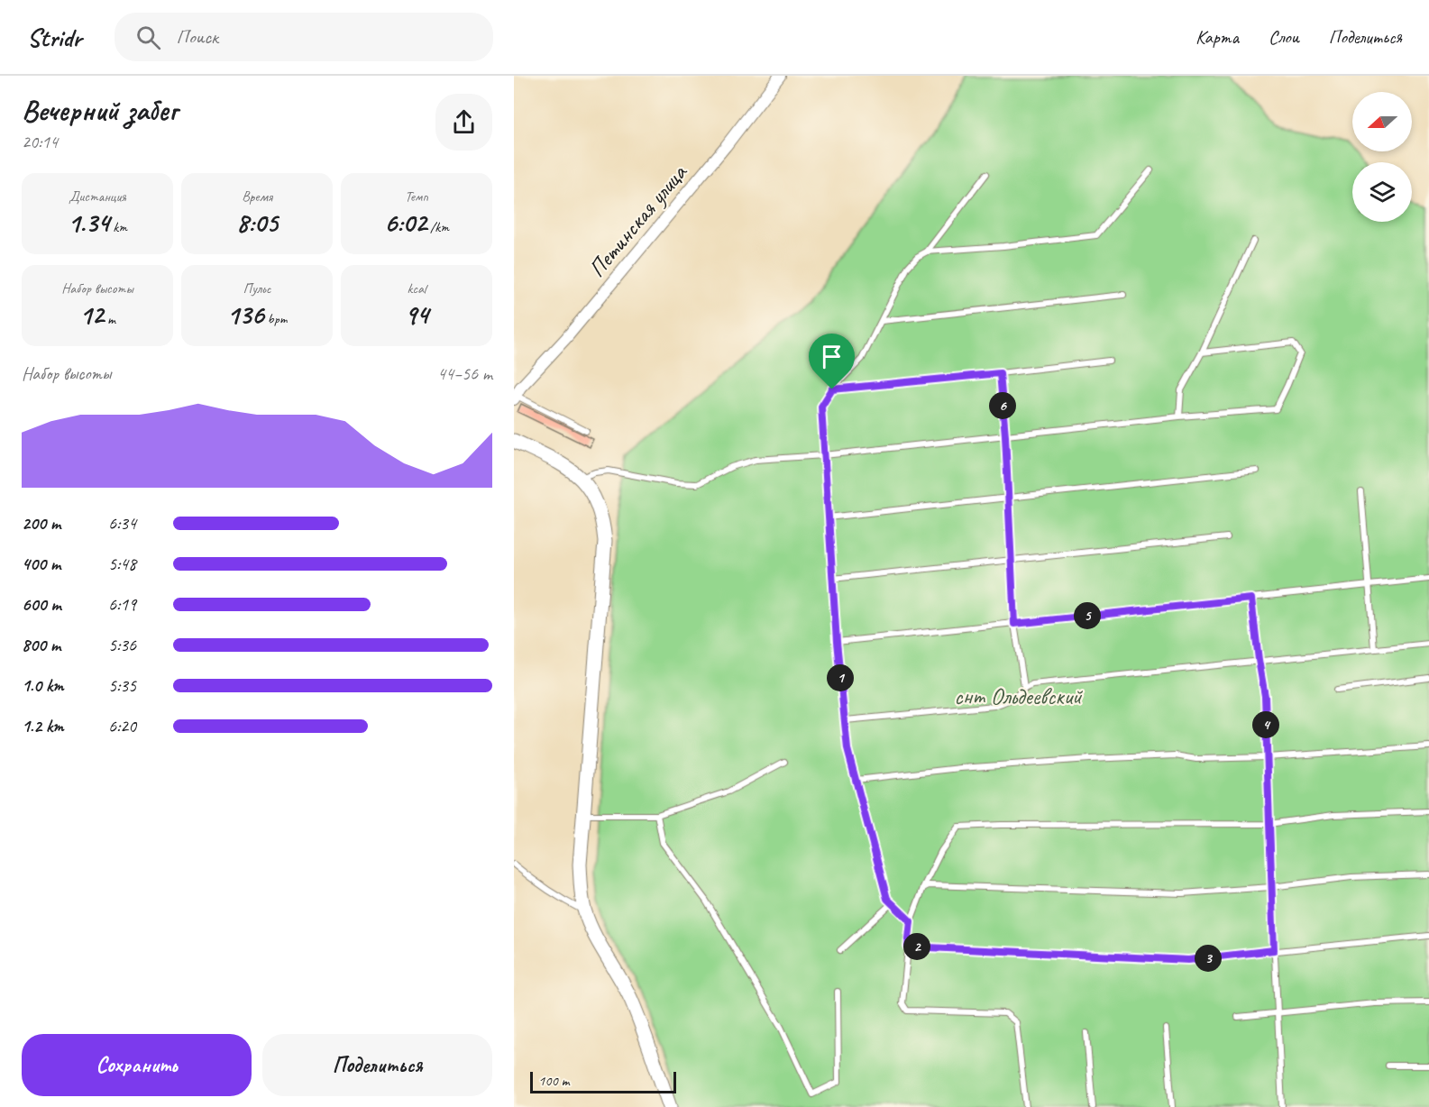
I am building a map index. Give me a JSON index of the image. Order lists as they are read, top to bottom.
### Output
{
  "streets": {
    "street": ["Петинская улица"]
  },
  "parks": ["снт Ольдеевский"],
  "scale_bar": "100 m",
  "north": "left",
  "page": {
    "header": "Stridr",
    "search": "Поиск",
    "nav": ["Карта", "Слои", "Поделиться"],
    "heading": ["Вечерний забег", "20:14"],
    "stats": [
      ["Дистанция", "1.34 km"],
      ["Время", "8:05"],
      ["Темп", "6:02 /km"],
      ["Набор высоты", "12 m"],
      ["Пульс", "136 bpm"],
      ["kcal", "94"]
    ],
    "chart": ["Набор высоты", "44–56 m"],
    "pins": [
      "6",
      "5",
      "1",
      "4",
      "2",
      "3"
    ],
    "list": [
      {
        "name": "200 m",
        "note": "6:34"
      },
      {
        "name": "400 m",
        "note": "5:48"
      },
      {
        "name": "600 m",
        "note": "6:19"
      },
      {
        "name": "800 m",
        "note": "5:36"
      },
      {
        "name": "1.0 km",
        "note": "5:35"
      },
      {
        "name": "1.2 km",
        "note": "6:20"
      }
    ],
    "buttons": ["Сохранить", "Поделиться"],
    "scale": "100 m"
  }
}
